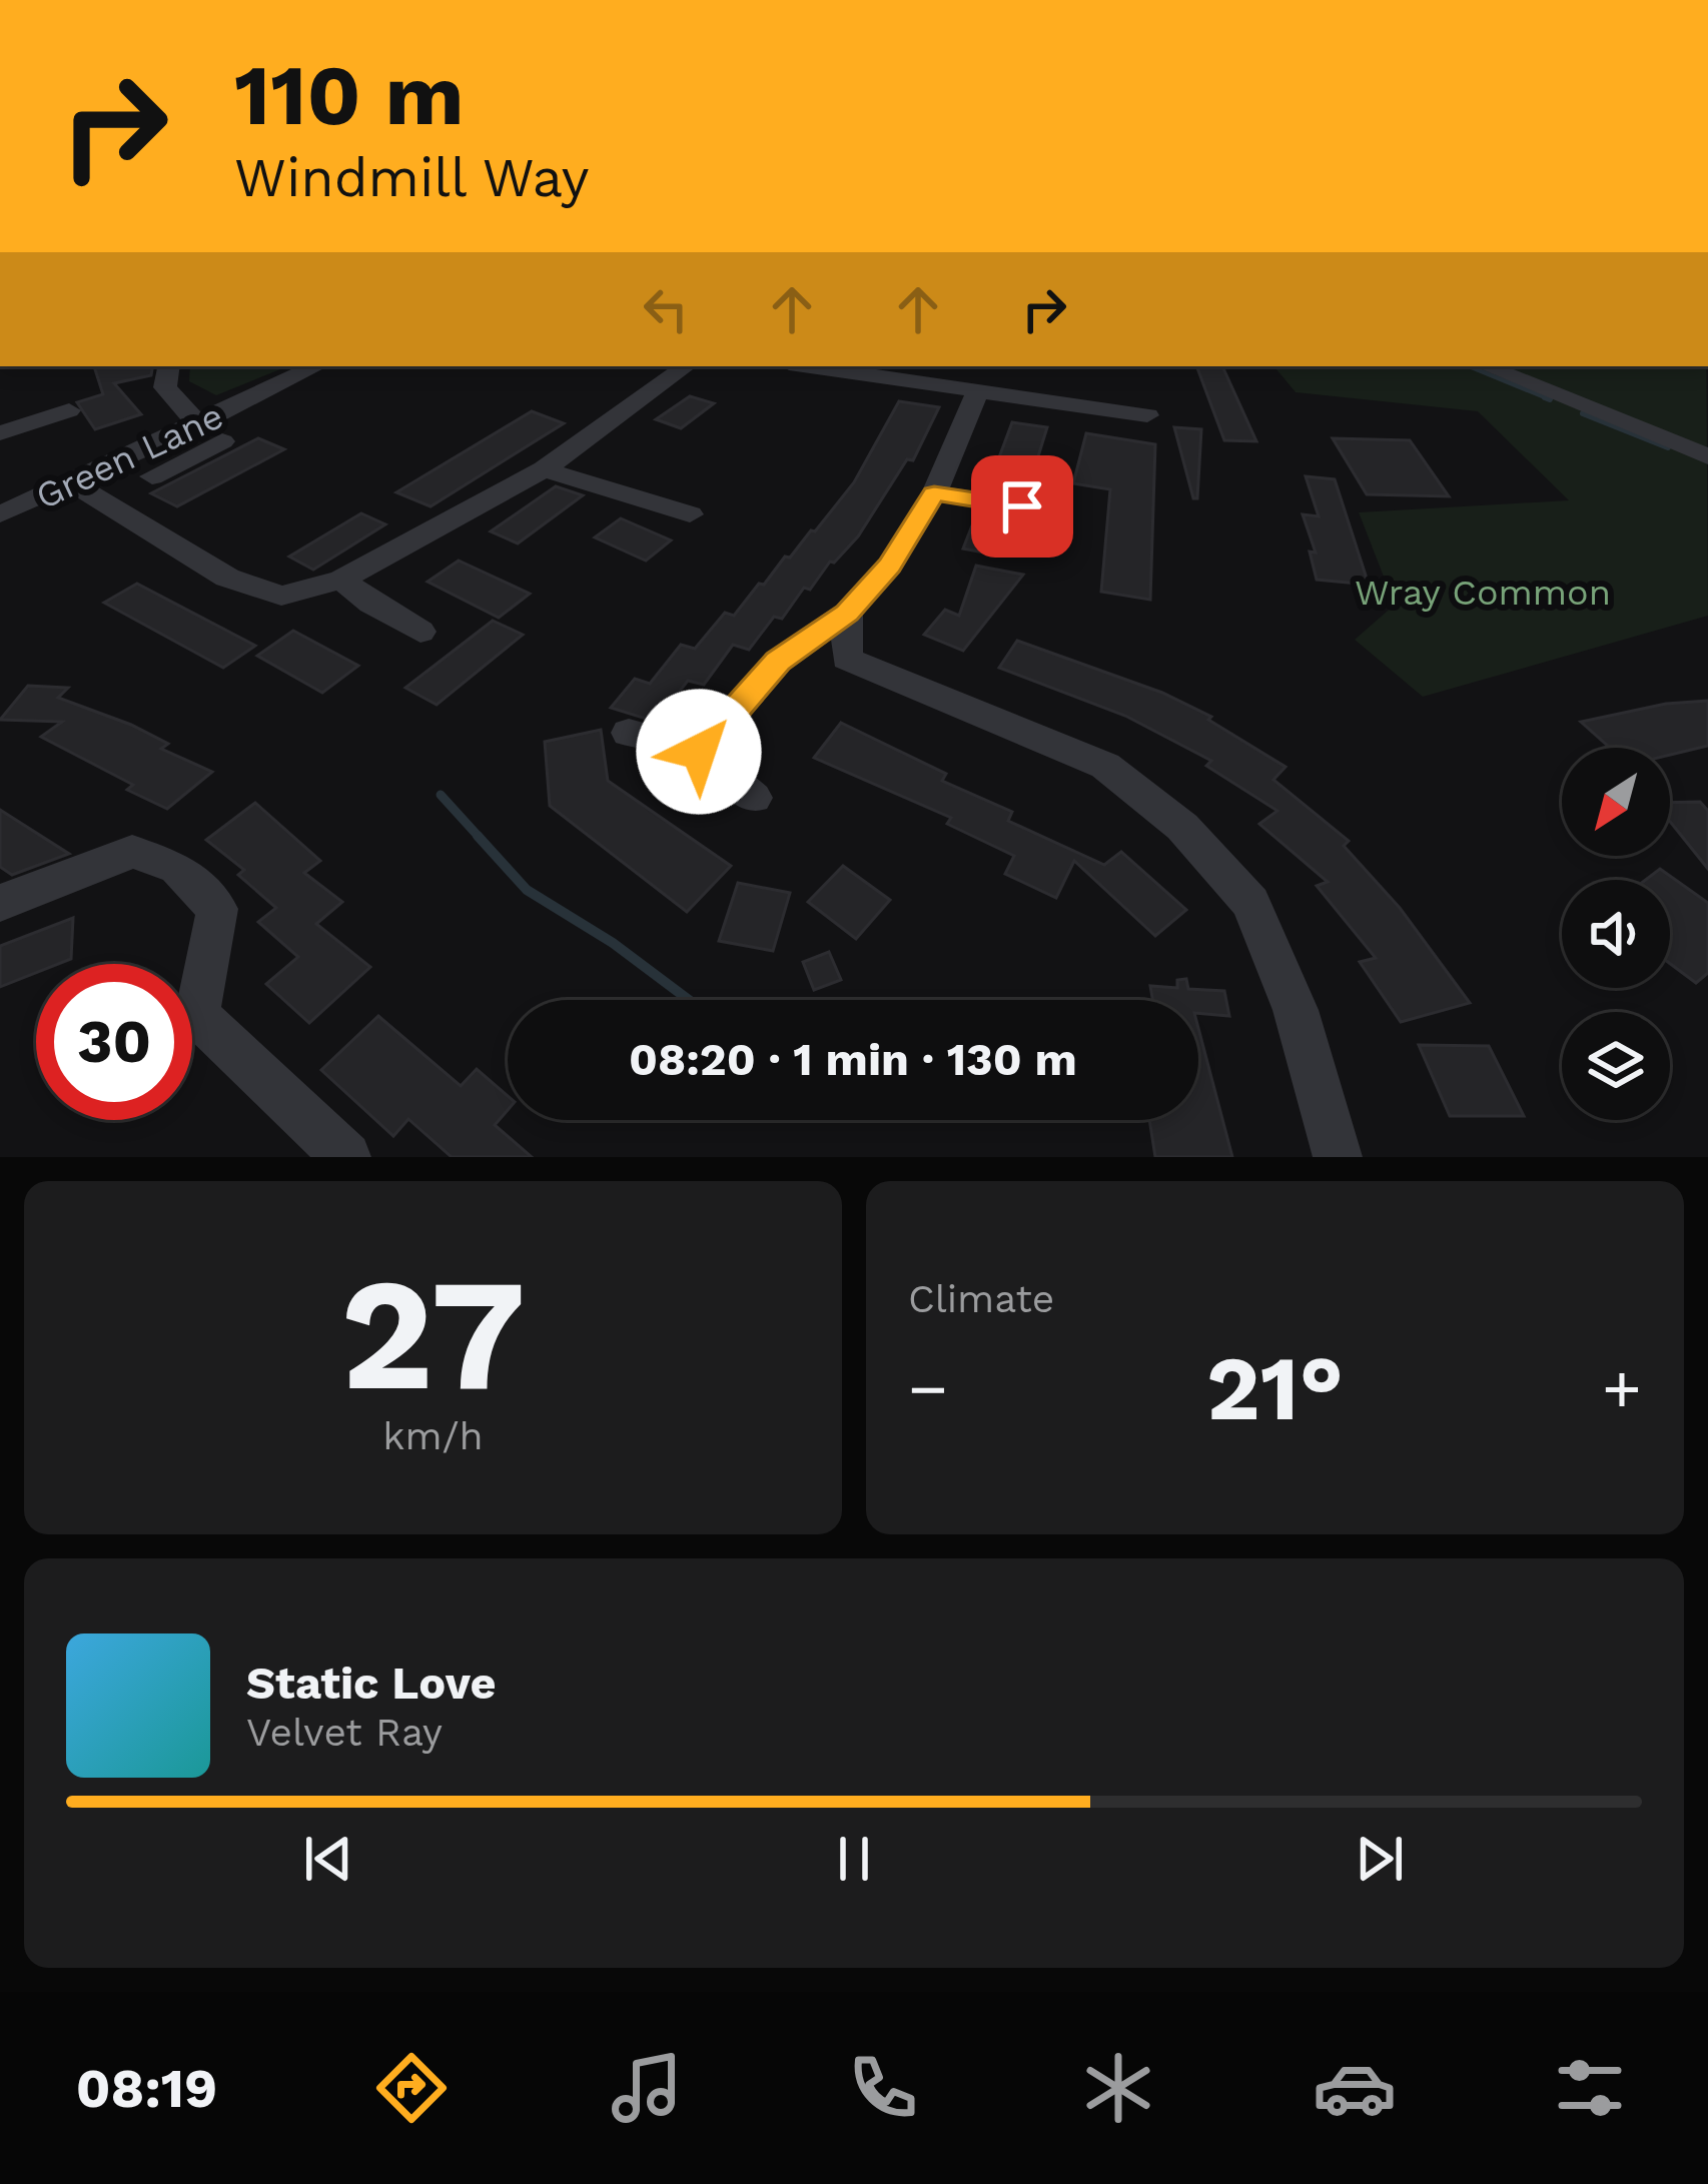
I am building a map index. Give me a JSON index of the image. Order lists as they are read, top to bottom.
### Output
{
  "streets": {
    "street": ["Green Lane"]
  },
  "parks": ["Wray Common"],
  "north": "bottom left",
  "page": {
    "turn": ["110 m", "Windmill Way"],
    "limit": "30",
    "trip": "08:20 · 1 min · 130 m",
    "tile": [
      ["27", "km/h"],
      "Climate"
    ],
    "heat": ["−", "21°", "+"],
    "song": ["Static Love", "Velvet Ray"],
    "tabs": "08:19"
  }
}
